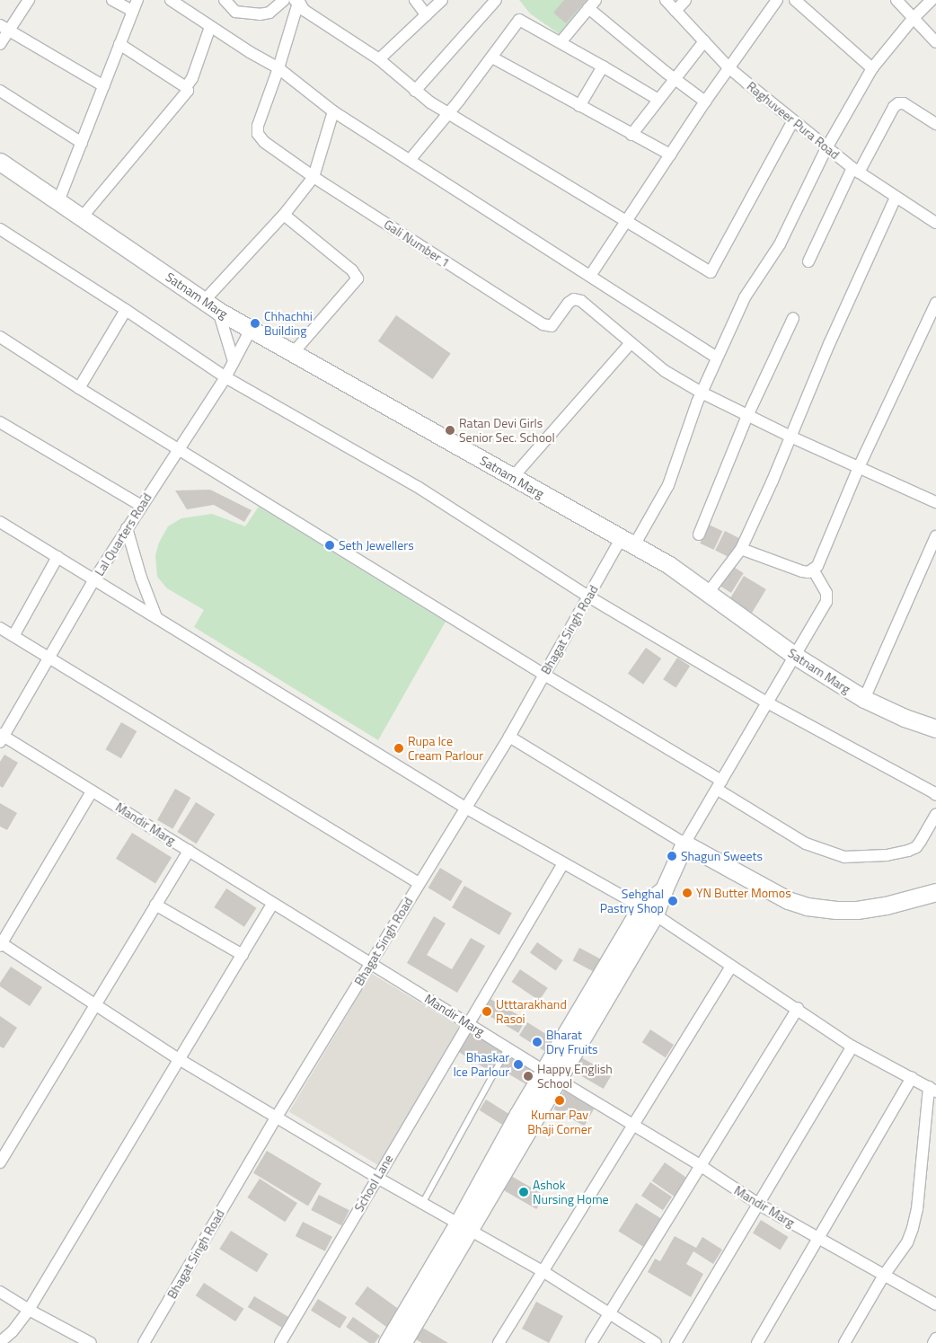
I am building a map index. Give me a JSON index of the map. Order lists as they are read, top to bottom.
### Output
{
  "streets": {
    "street": [
      "Raghuveer Pura Road",
      "Gali Number 1",
      "Satnam Marg",
      "Lal Quarters Road",
      "Bhagat Singh Road",
      "Mandir Marg",
      "School Lane"
    ]
  },
  "crossings": [
    ["Raghuveer Pura Road", "Bhagat Singh Road"],
    ["Satnam Marg", "Lal Quarters Road"],
    ["Satnam Marg", "Bhagat Singh Road"],
    ["Lal Quarters Road", "Mandir Marg"],
    ["Bhagat Singh Road", "Mandir Marg"],
    ["Mandir Marg", "School Lane"]
  ],
  "places": [
    "Chhachhi Building",
    "Ratan Devi Girls Senior Sec. School",
    "Seth Jewellers",
    "Rupa Ice Cream Parlour",
    "Shagun Sweets",
    "YN Butter Momos",
    "Sehghal Pastry Shop",
    "Utttarakhand Rasoi",
    "Bharat Dry Fruits",
    "Bhaskar Ice Parlour",
    "Happy English School",
    "Kumar Pav Bhaji Corner",
    "Ashok Nursing Home"
  ]
}
